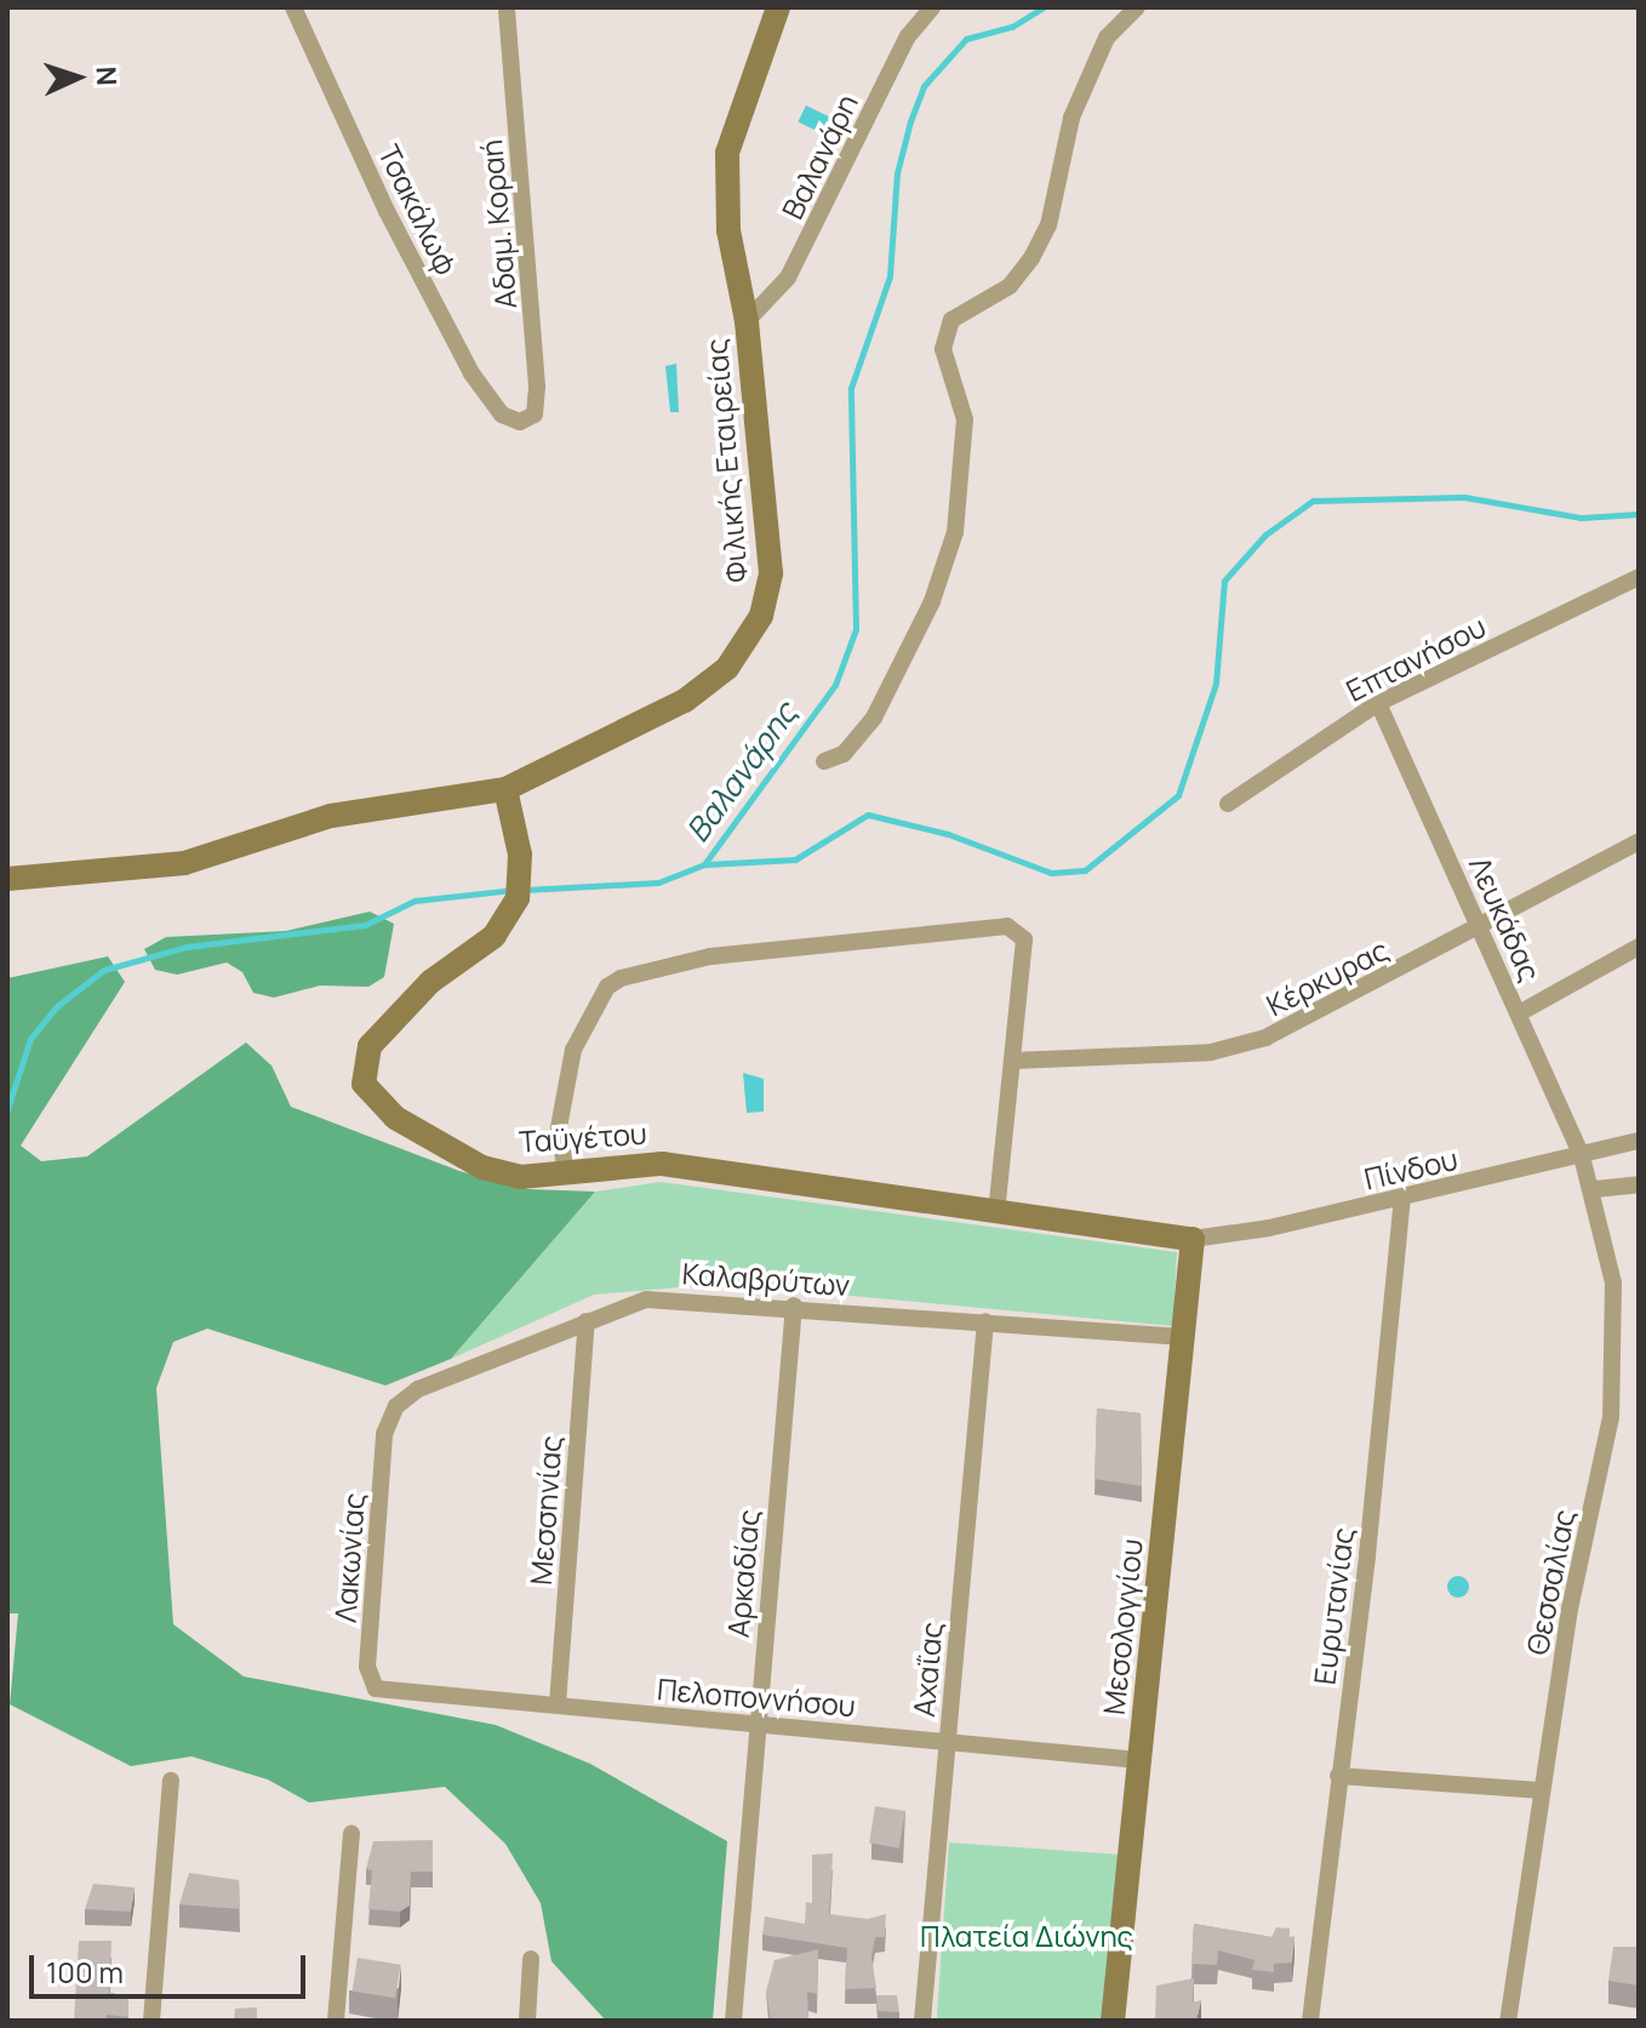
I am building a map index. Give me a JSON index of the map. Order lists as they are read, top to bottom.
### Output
{
  "streets": {
    "street": [
      "Βαλανάρη",
      "Τσακάλωφ",
      "Αδαμ. Κοραή",
      "Φιλικής Εταιρείας",
      "Επτανήσου",
      "Λευκάδας",
      "Κέρκυρας",
      "Ταϋγέτου",
      "Πίνδου",
      "Καλαβρύτων",
      "Μεσσηνίας",
      "Λακωνίας",
      "Αρκαδίας",
      "Θεσσαλίας",
      "Ευρυτανίας",
      "Μεσολογγίου",
      "Αχαΐας",
      "Πελοποννήσου"
    ]
  },
  "crossings": [
    ["Βαλανάρη", "Φιλικής Εταιρείας"],
    ["Τσακάλωφ", "Αδαμ. Κοραή"],
    ["Φιλικής Εταιρείας", "Ταϋγέτου"],
    ["Επτανήσου", "Λευκάδας"],
    ["Λευκάδας", "Κέρκυρας"],
    ["Λευκάδας", "Πίνδου"],
    ["Λευκάδας", "Θεσσαλίας"],
    ["Ταϋγέτου", "Πίνδου"],
    ["Ταϋγέτου", "Μεσολογγίου"],
    ["Πίνδου", "Θεσσαλίας"],
    ["Πίνδου", "Ευρυτανίας"],
    ["Πίνδου", "Μεσολογγίου"],
    ["Καλαβρύτων", "Μεσσηνίας"],
    ["Καλαβρύτων", "Λακωνίας"],
    ["Καλαβρύτων", "Αρκαδίας"],
    ["Καλαβρύτων", "Μεσολογγίου"],
    ["Καλαβρύτων", "Αχαΐας"],
    ["Μεσσηνίας", "Πελοποννήσου"],
    ["Λακωνίας", "Πελοποννήσου"],
    ["Αρκαδίας", "Πελοποννήσου"],
    ["Μεσολογγίου", "Πελοποννήσου"],
    ["Αχαΐας", "Πελοποννήσου"]
  ],
  "water": ["Βαλανάρης"],
  "parks": ["Πλατεία Διώνης"],
  "scale_bar": "100 m",
  "north": "right"
}
